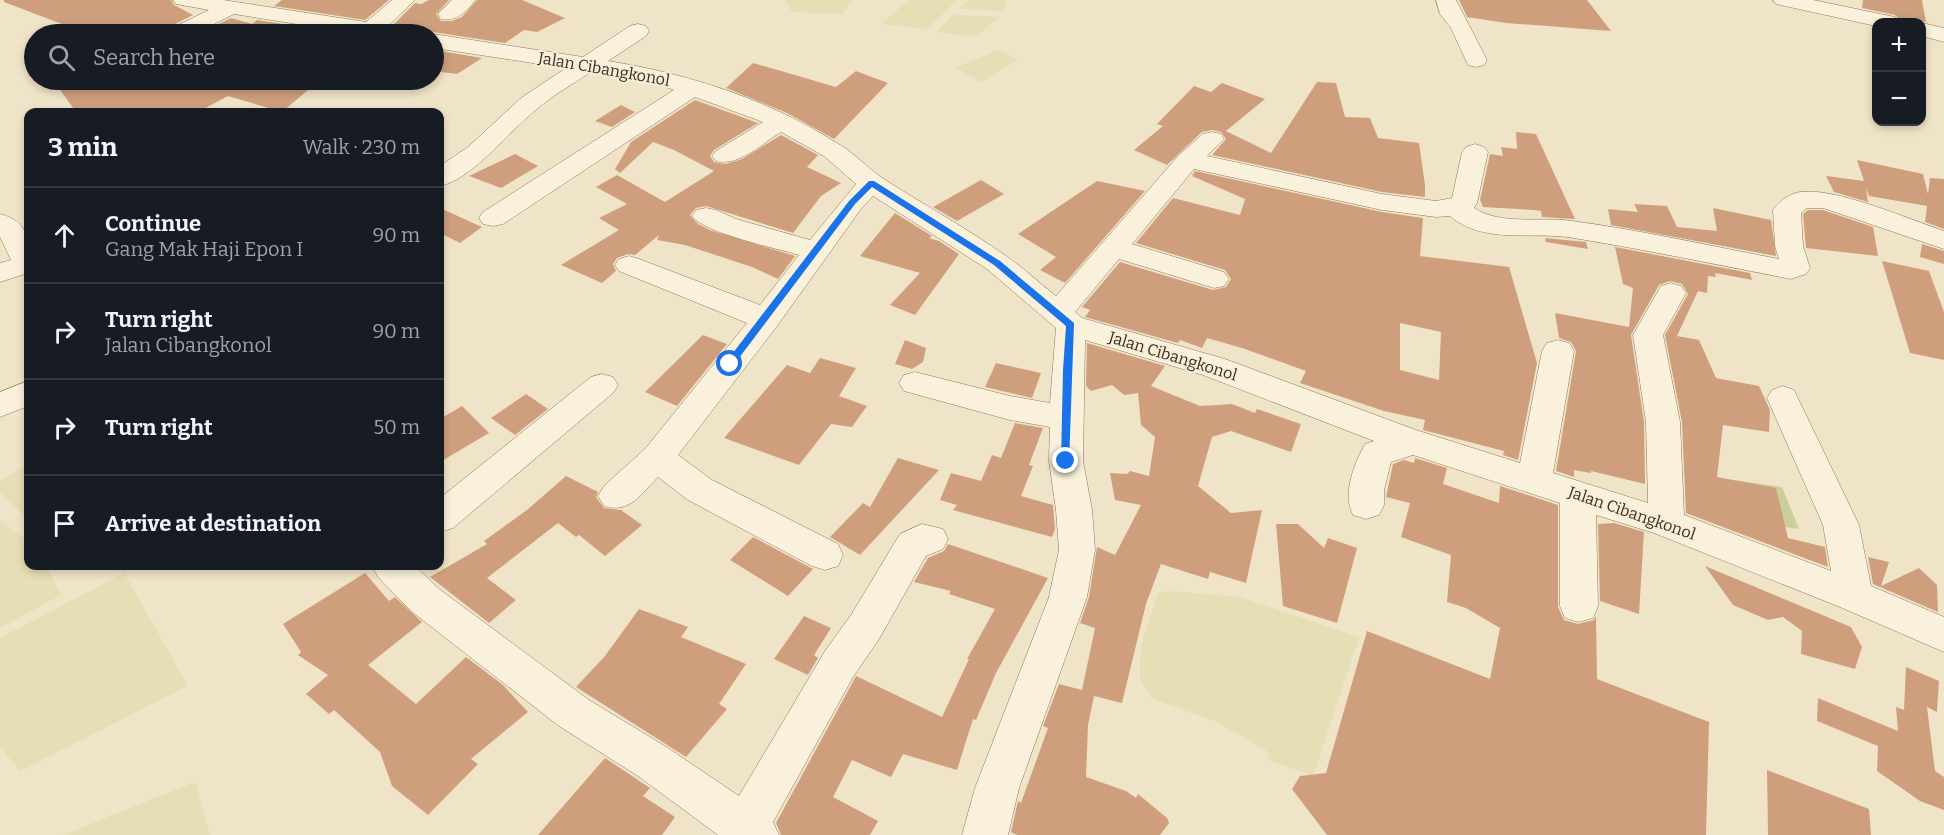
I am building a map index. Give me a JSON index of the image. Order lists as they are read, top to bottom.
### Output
{
  "streets": {
    "street": ["Jalan Cibangkonol"]
  },
  "page": {
    "map_buttons": ["+", "−"],
    "search": "Search here",
    "heading": ["3 min", "Walk · 230 m"],
    "list": [
      ["Continue", "Gang Mak Haji Epon I", "90 m"],
      ["Turn right", "Jalan Cibangkonol", "90 m"],
      ["Turn right", "50 m"],
      "Arrive at destination"
    ]
  }
}
